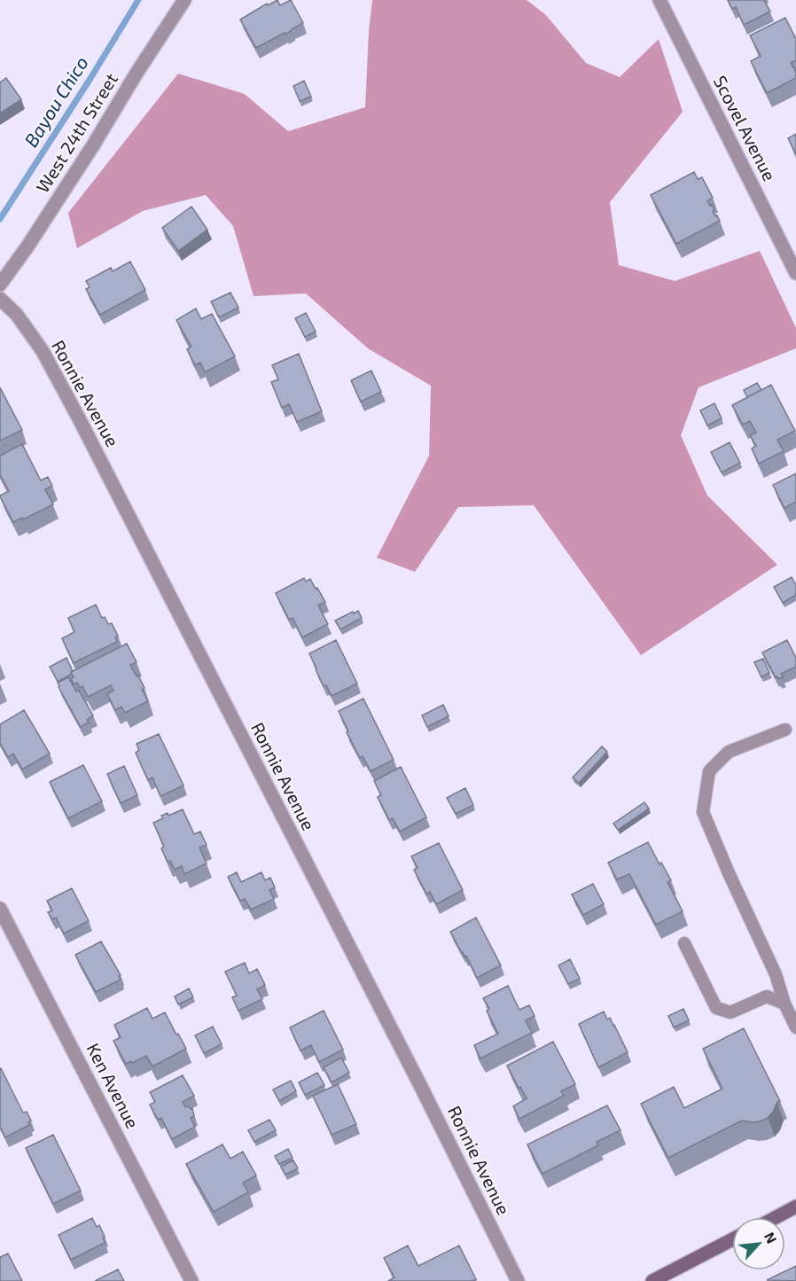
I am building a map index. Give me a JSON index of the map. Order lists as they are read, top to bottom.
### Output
{
  "streets": {
    "street": [
      "Scovel Avenue",
      "West 24th Street",
      "Ronnie Avenue",
      "Ken Avenue"
    ]
  },
  "water": ["Bayou Chico"],
  "north": "top right"
}
